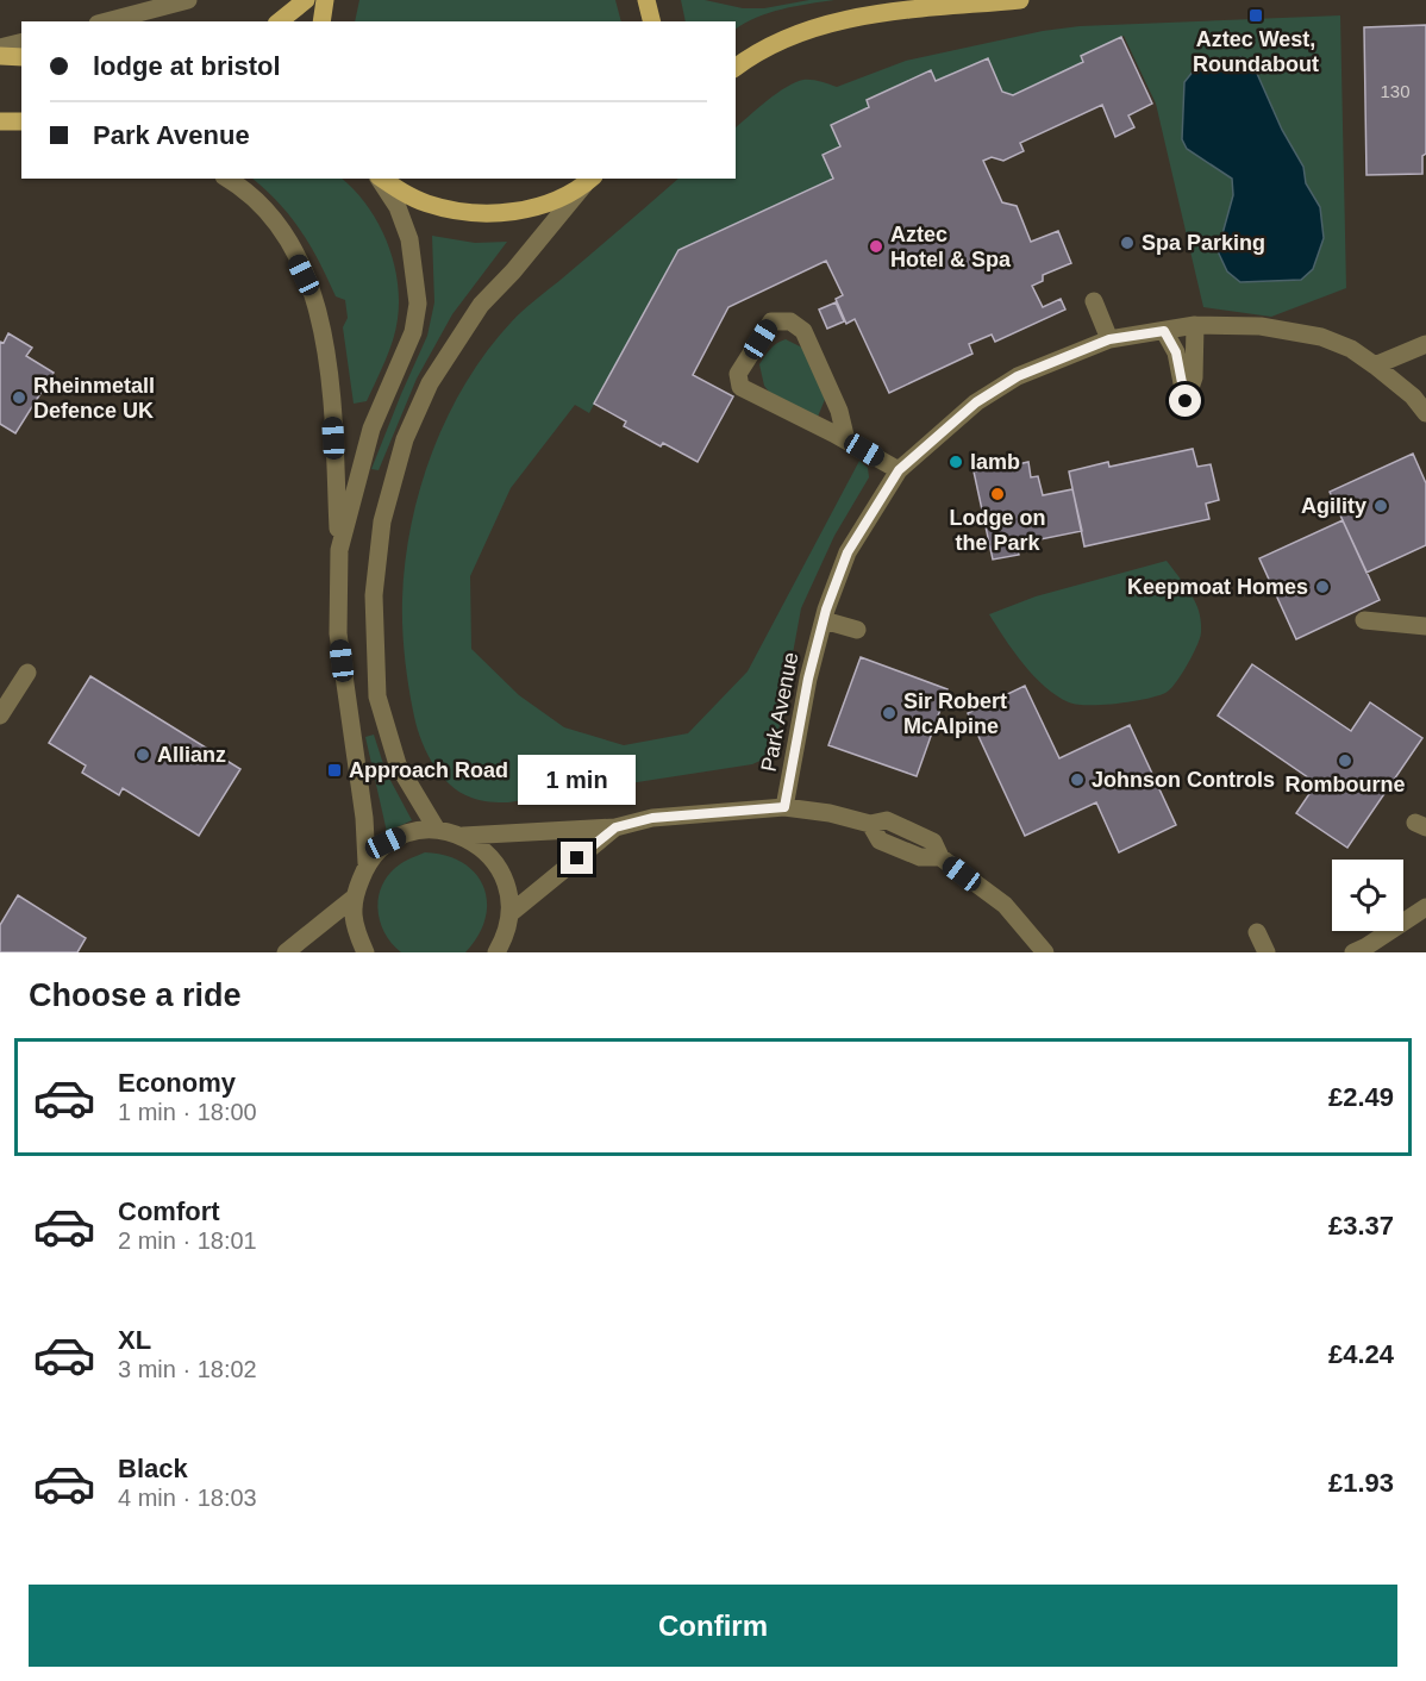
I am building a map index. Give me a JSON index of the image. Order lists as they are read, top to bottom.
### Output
{
  "streets": {
    "street": ["Park Avenue"]
  },
  "places": {
    "transit": ["Aztec West, Roundabout", "Approach Road"],
    "other": [
      "Spa Parking",
      "Aztec Hotel & Spa",
      "Rheinmetall Defence UK",
      "lamb",
      "Lodge on the Park",
      "Agility",
      "Keepmoat Homes",
      "Sir Robert McAlpine",
      "Allianz",
      "Rombourne",
      "Johnson Controls"
    ]
  },
  "house_numbers": ["130"],
  "page": {
    "banner": ["lodge at bristol", "Park Avenue"],
    "bubble": "1 min",
    "heading": "Choose a ride",
    "list": [
      {
        "name": "Economy",
        "note": "1 min · 18:00",
        "value": "£2.49"
      },
      {
        "name": "Comfort",
        "note": "2 min · 18:01",
        "value": "£3.37"
      },
      {
        "name": "XL",
        "note": "3 min · 18:02",
        "value": "£4.24"
      },
      {
        "name": "Black",
        "note": "4 min · 18:03",
        "value": "£1.93"
      }
    ],
    "buttons": "Confirm"
  }
}
